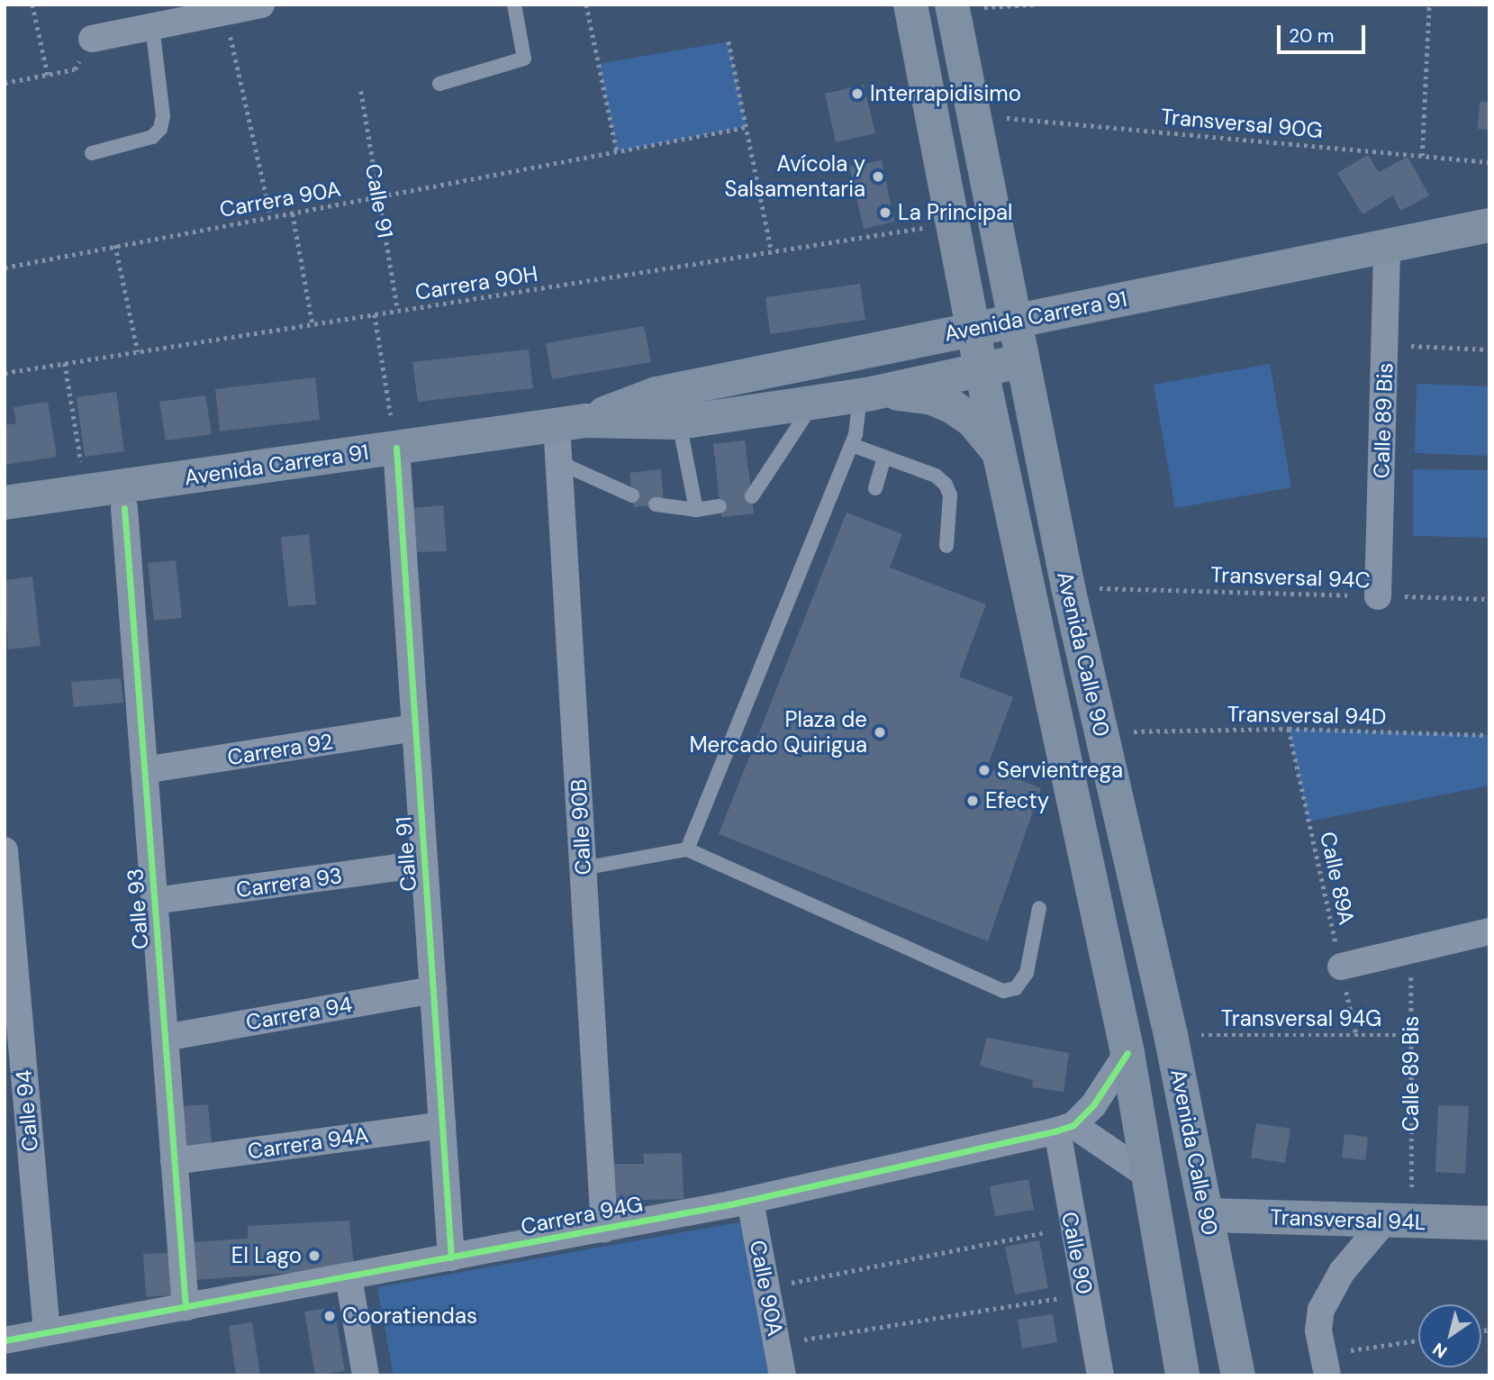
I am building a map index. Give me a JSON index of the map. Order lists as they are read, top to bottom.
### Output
{
  "streets": {
    "main road": ["Avenida Carrera 91", "Avenida Calle 90", "Transversal 94L"],
    "street": [
      "Calle 91",
      "Calle 89 Bis",
      "Carrera 92",
      "Calle 90B",
      "Carrera 93",
      "Calle 93",
      "Carrera 94",
      "Calle 94",
      "Carrera 94A",
      "Carrera 94G",
      "Calle 90",
      "Calle 90A"
    ],
    "path": [
      "Transversal 90G",
      "Carrera 90A",
      "Carrera 90H",
      "Transversal 94C",
      "Transversal 94D",
      "Calle 89A",
      "Transversal 94G"
    ]
  },
  "crossings": [
    ["Carrera 90A", "Calle 91"],
    ["Calle 91", "Carrera 90H"],
    ["Calle 91", "Avenida Carrera 91"],
    ["Calle 91", "Carrera 92"],
    ["Calle 91", "Carrera 93"],
    ["Calle 91", "Carrera 94"],
    ["Calle 91", "Carrera 94A"],
    ["Calle 91", "Carrera 94G"],
    ["Carrera 90H", "Avenida Calle 90"],
    ["Avenida Carrera 91", "Calle 89 Bis"],
    ["Avenida Carrera 91", "Avenida Calle 90"],
    ["Avenida Carrera 91", "Calle 90B"],
    ["Calle 89 Bis", "Transversal 94C"],
    ["Calle 89 Bis", "Transversal 94G"],
    ["Avenida Calle 90", "Transversal 94L"],
    ["Transversal 94D", "Calle 89A"],
    ["Carrera 92", "Calle 93"],
    ["Calle 90B", "Carrera 94G"],
    ["Calle 89A", "Transversal 94G"],
    ["Carrera 93", "Calle 93"],
    ["Calle 93", "Carrera 94"],
    ["Calle 93", "Carrera 94A"],
    ["Calle 93", "Carrera 94G"],
    ["Calle 94", "Carrera 94G"],
    ["Carrera 94G", "Calle 90"],
    ["Carrera 94G", "Calle 90A"]
  ],
  "places": [
    "Interrapidisimo",
    "Avícola y Salsamentaria",
    "La Principal",
    "Plaza de Mercado Quirigua",
    "Servientrega",
    "Efecty",
    "El Lago",
    "Cooratiendas"
  ],
  "scale_bar": "20 m",
  "north": "bottom left"
}
